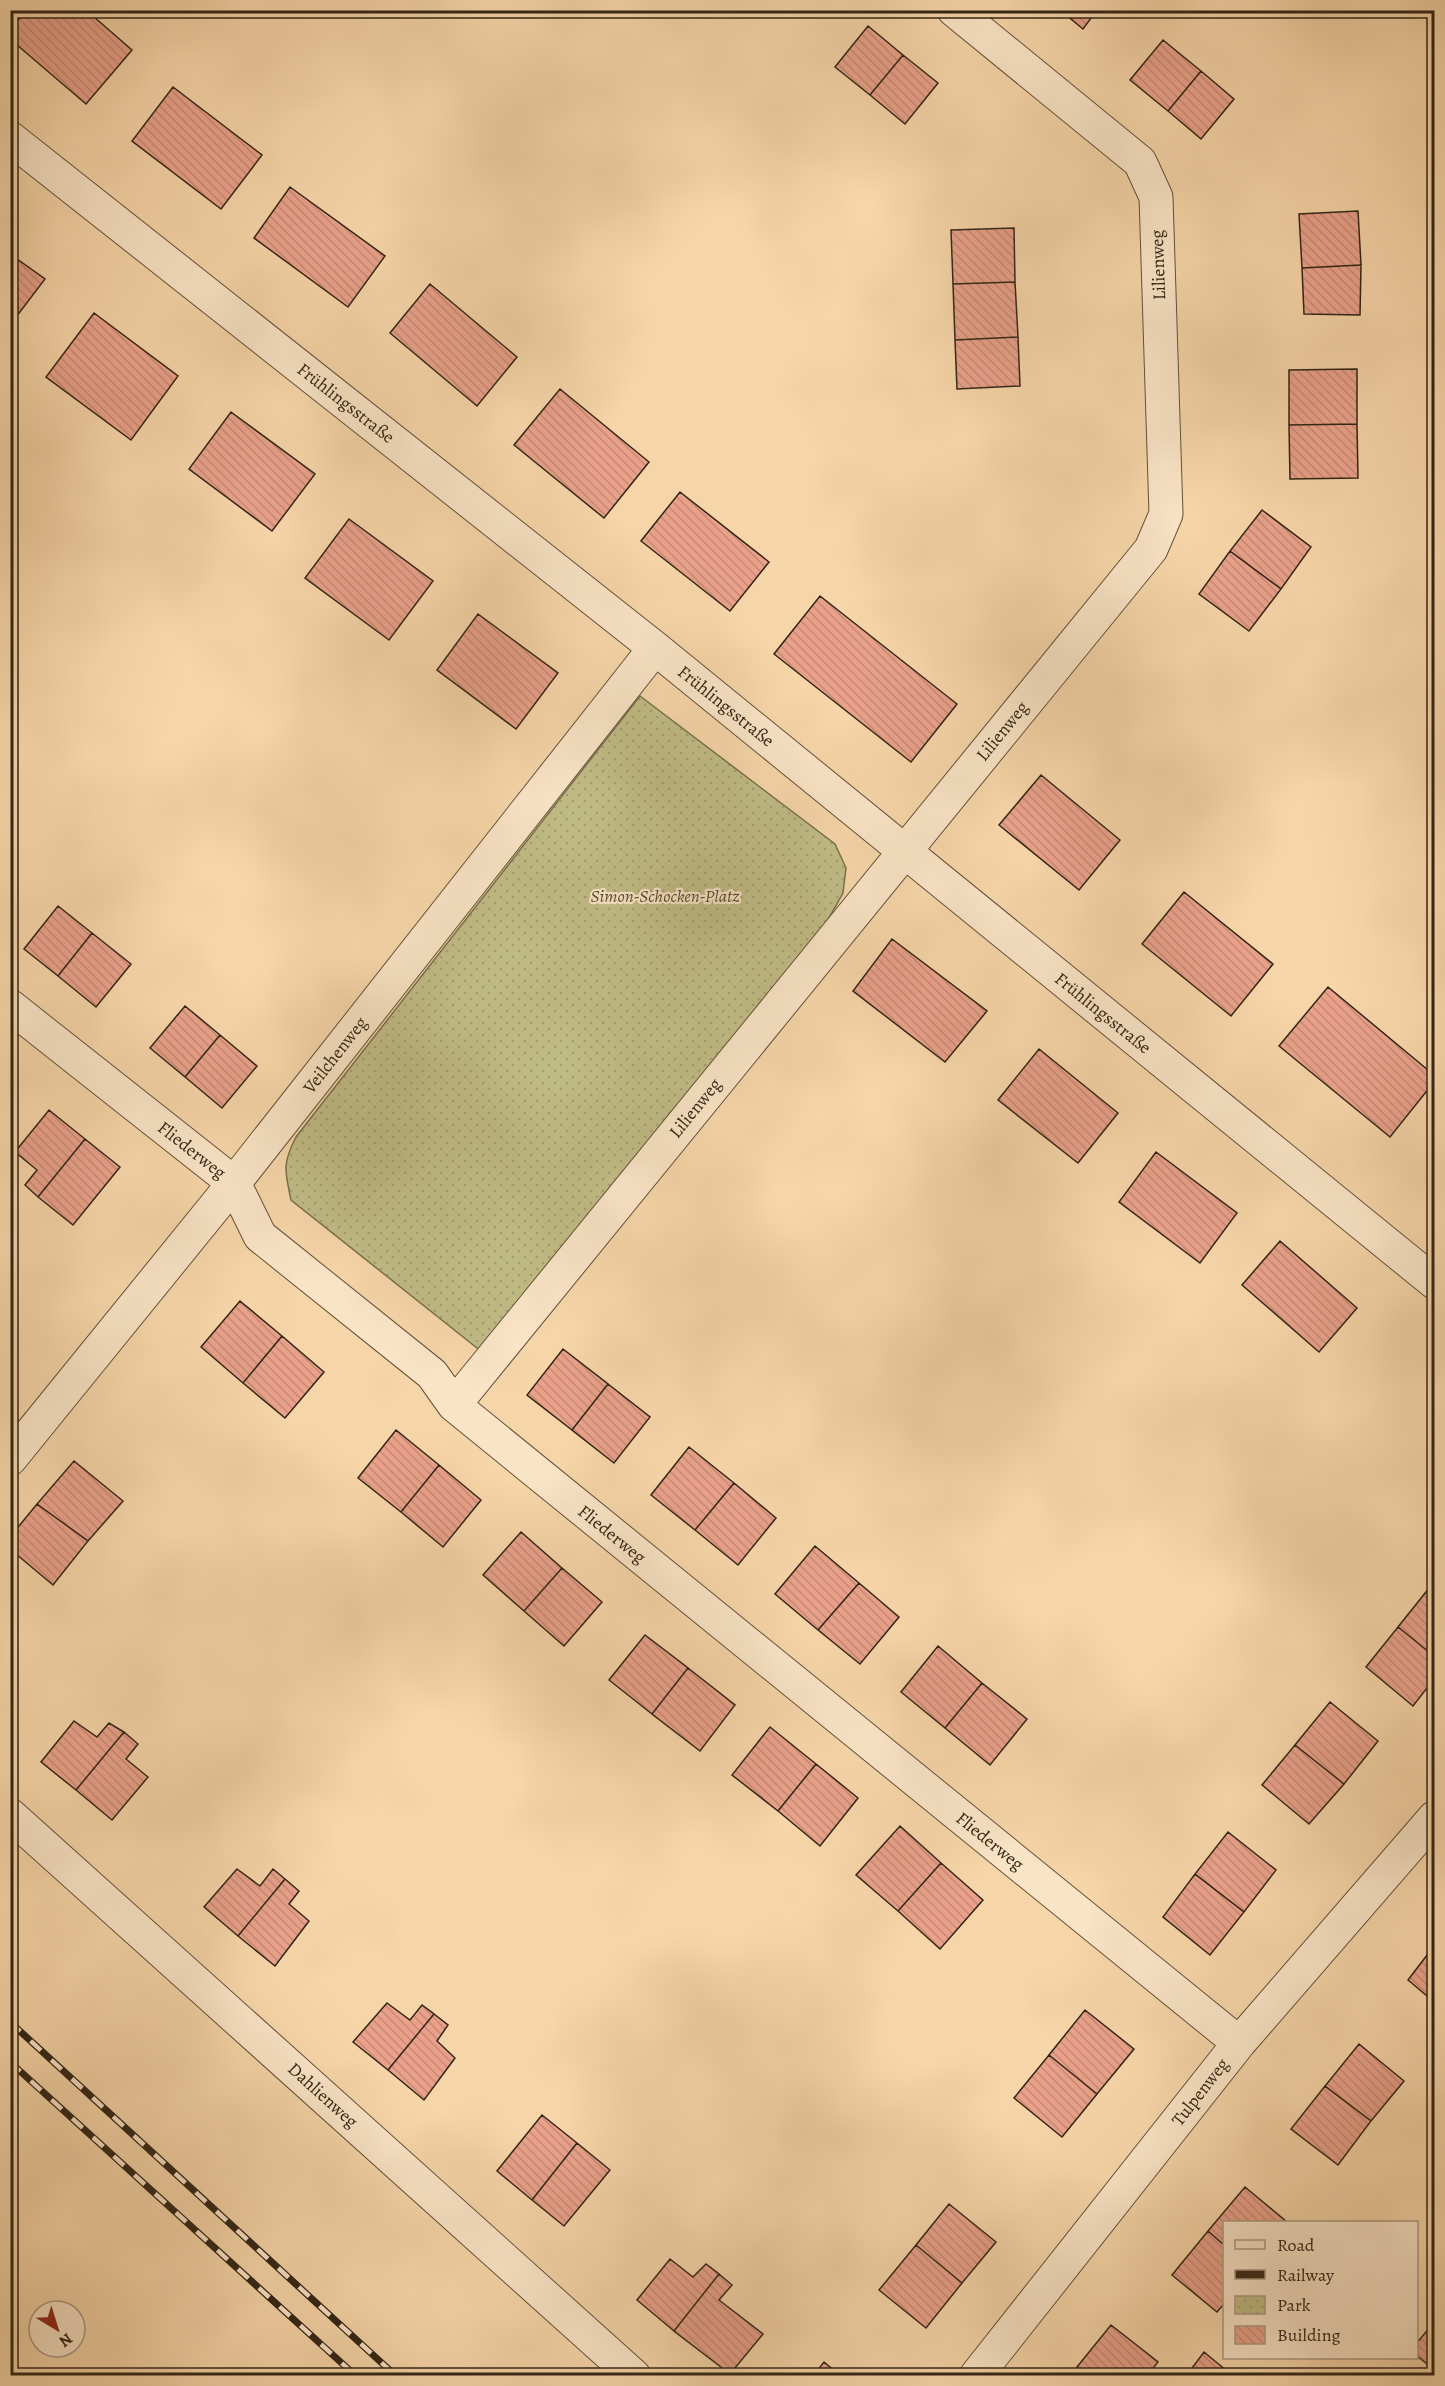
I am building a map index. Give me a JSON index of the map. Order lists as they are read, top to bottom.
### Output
{
  "streets": {
    "street": [
      "Lilienweg",
      "Frühlingsstraße",
      "Veilchenweg",
      "Fliederweg",
      "Tulpenweg",
      "Dahlienweg"
    ]
  },
  "crossings": [
    ["Lilienweg", "Frühlingsstraße"],
    ["Lilienweg", "Fliederweg"],
    ["Frühlingsstraße", "Veilchenweg"],
    ["Veilchenweg", "Fliederweg"],
    ["Fliederweg", "Tulpenweg"]
  ],
  "parks": ["Simon-Schocken-Platz"],
  "legend": [
    "Road",
    "Railway",
    "Park",
    "Building"
  ],
  "north": "bottom right"
}
